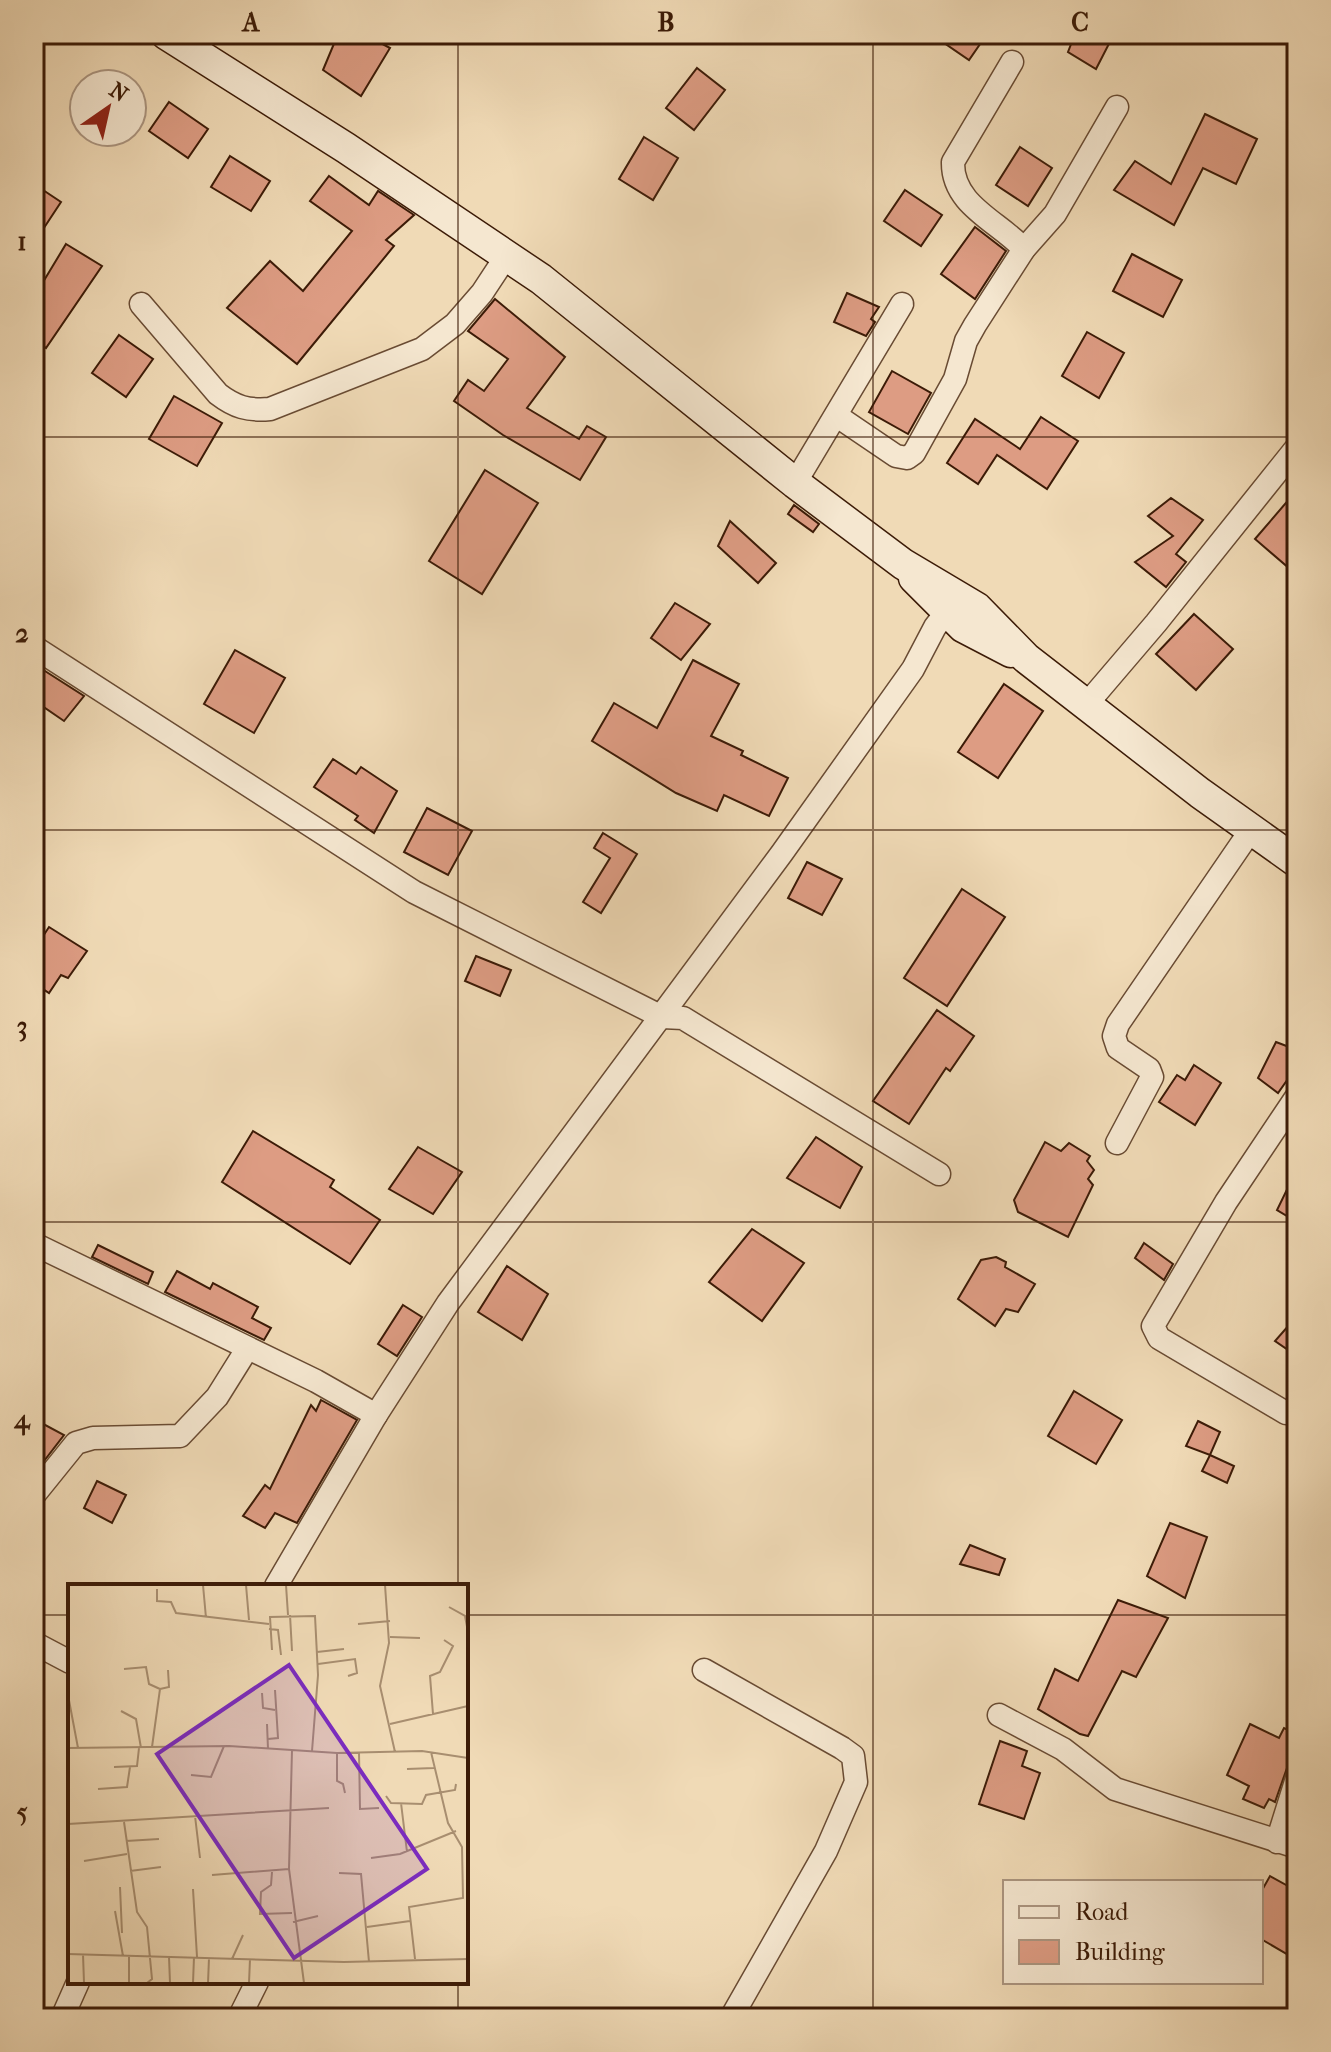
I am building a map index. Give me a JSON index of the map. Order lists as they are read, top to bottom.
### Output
{
  "legend": ["Road", "Building"],
  "north": "top right",
  "grid": {
    "columns": ["A", "B", "C"],
    "rows": [
      "1",
      "2",
      "3",
      "4",
      "5"
    ]
  }
}
